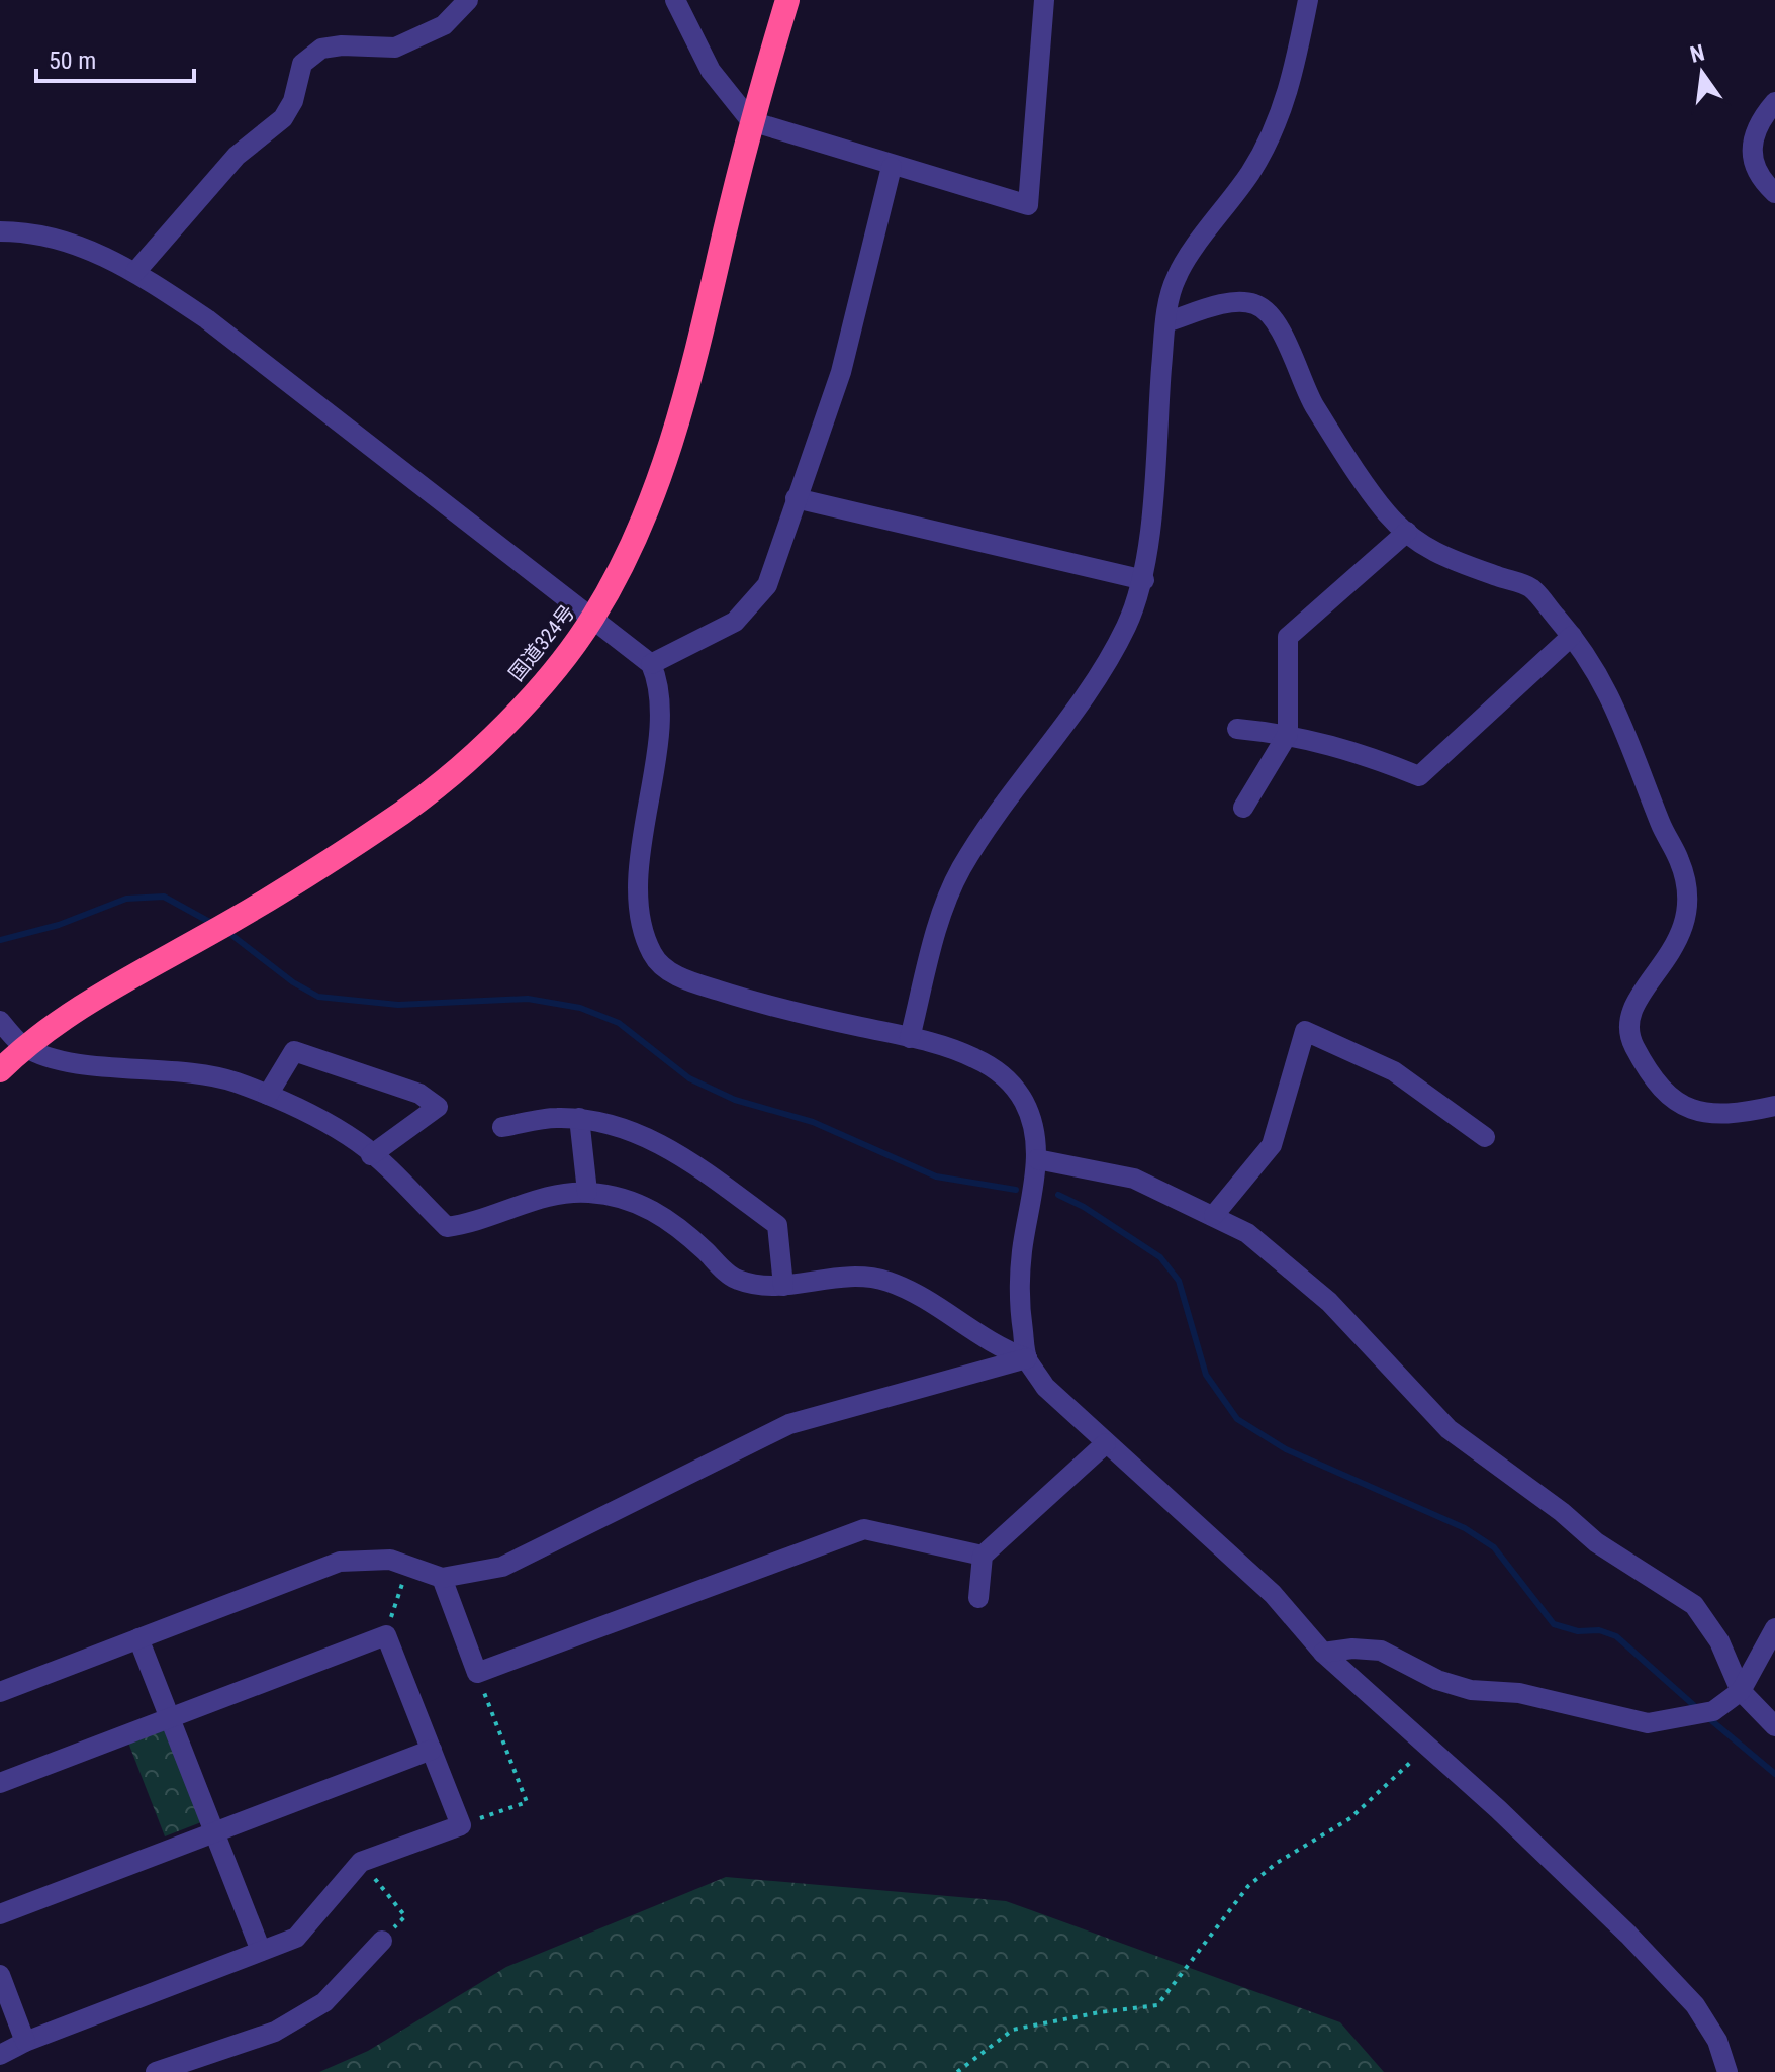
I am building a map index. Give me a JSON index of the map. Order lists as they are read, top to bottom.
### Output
{
  "streets": {
    "highway": ["国道324号"]
  },
  "scale_bar": "50 m",
  "north": "top"
}
